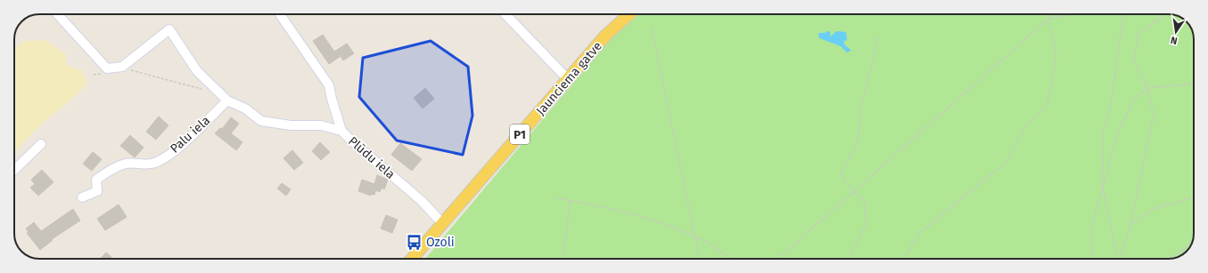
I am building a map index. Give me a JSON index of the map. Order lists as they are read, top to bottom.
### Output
{
  "streets": {
    "main road": ["Jaunciema gatve", "P1"],
    "street": ["Palu iela", "Plūdu iela"]
  },
  "crossings": [
    ["Jaunciema gatve", "Plūdu iela"]
  ],
  "places": {
    "bus stop": ["Ozoli"]
  },
  "north": "bottom"
}
